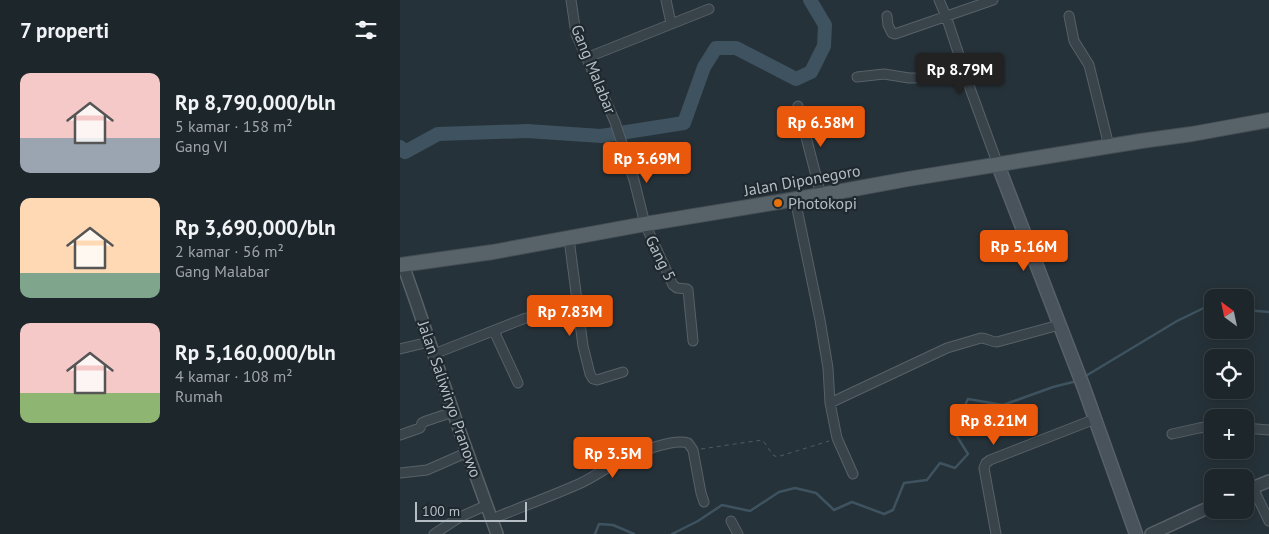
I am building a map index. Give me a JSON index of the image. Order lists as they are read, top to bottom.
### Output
{
  "streets": {
    "main road": ["Jalan Diponegoro"],
    "street": ["Gang Malabar", "Gang 5", "Jalan Saliwiryo Pranowo"]
  },
  "crossings": [
    ["Gang Malabar", "Jalan Diponegoro"],
    ["Gang Malabar", "Gang 5"],
    ["Jalan Diponegoro", "Gang 5"],
    ["Jalan Diponegoro", "Jalan Saliwiryo Pranowo"]
  ],
  "places": ["Photokopi"],
  "scale_bar": "100 m",
  "north": "top left",
  "page": {
    "heading": "7 properti",
    "price": [
      "Rp 8.79M",
      "Rp 6.58M",
      "Rp 3.69M",
      "Rp 5.16M",
      "Rp 7.83M",
      "Rp 8.21M",
      "Rp 3.5M"
    ],
    "list": [
      {
        "name": "Rp 8,790,000/bln",
        "note": "5 kamar · 158 m² · Gang VI"
      },
      {
        "name": "Rp 3,690,000/bln",
        "note": "2 kamar · 56 m² · Gang Malabar"
      },
      {
        "name": "Rp 5,160,000/bln",
        "note": "4 kamar · 108 m² · Rumah"
      }
    ],
    "map_buttons": ["+", "−"],
    "scale": "100 m"
  }
}
